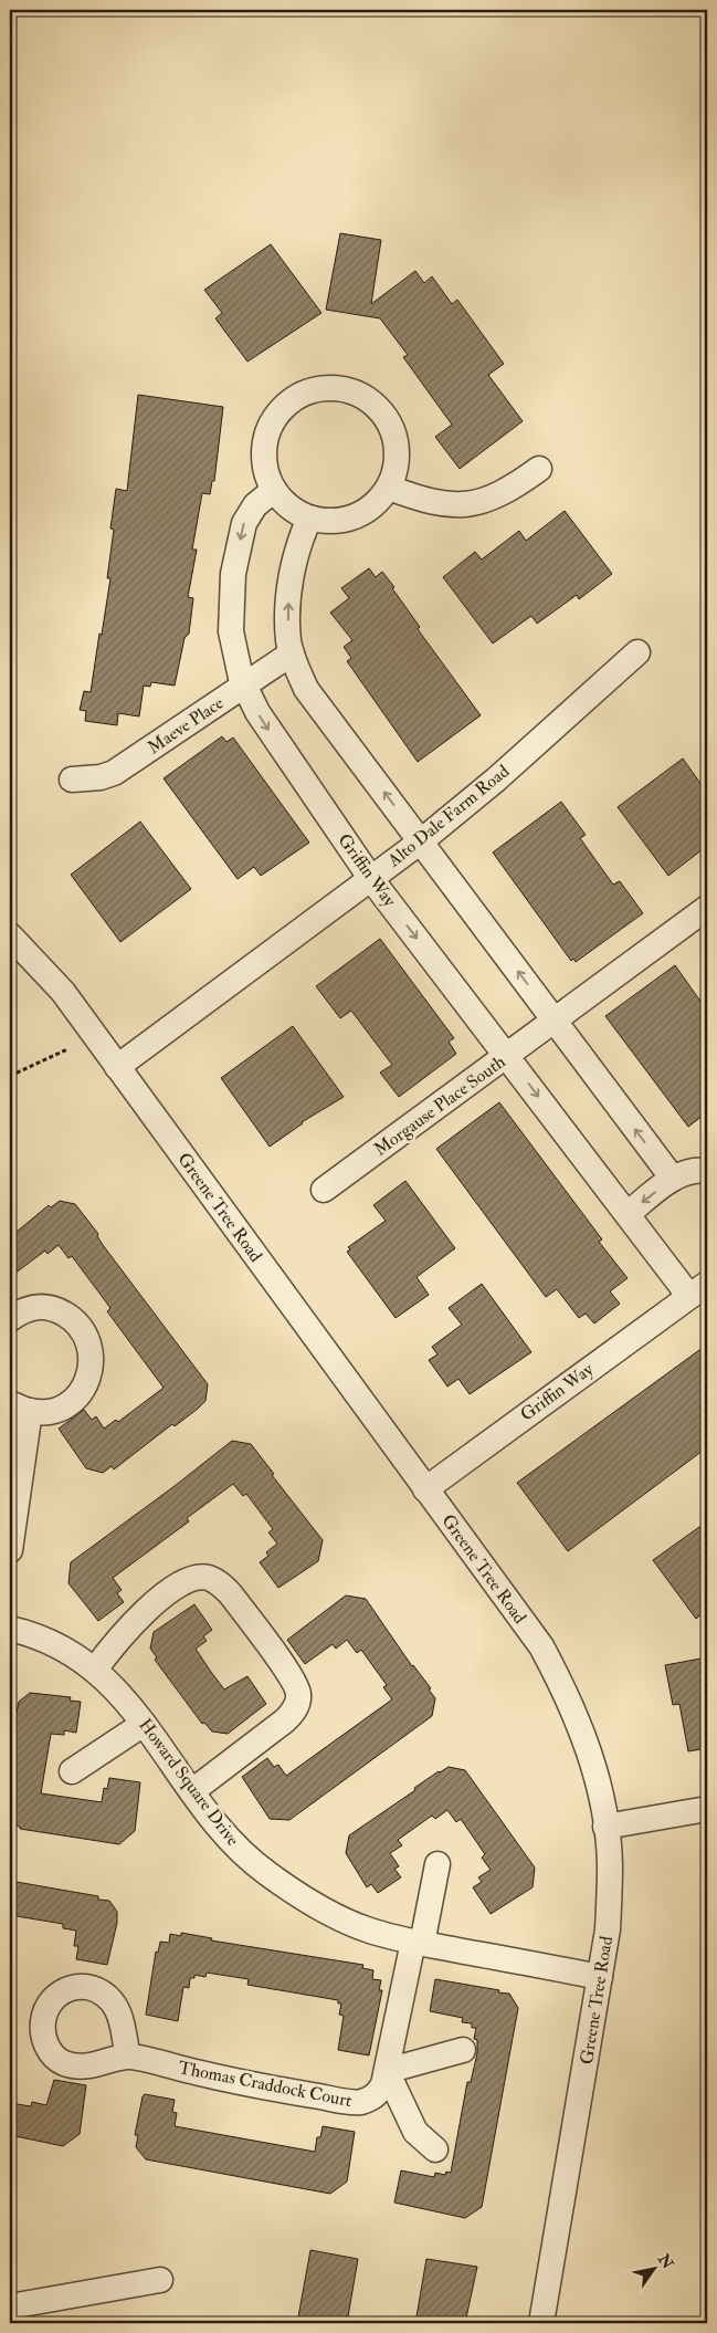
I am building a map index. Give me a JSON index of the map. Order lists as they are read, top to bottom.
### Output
{
  "streets": {
    "street": [
      "Maeve Place",
      "Alto Dale Farm Road",
      "Griffin Way",
      "Morgause Place South",
      "Greene Tree Road",
      "Howard Square Drive",
      "Thomas Craddock Court"
    ]
  },
  "crossings": [
    ["Maeve Place", "Griffin Way"],
    ["Alto Dale Farm Road", "Griffin Way"],
    ["Alto Dale Farm Road", "Greene Tree Road"],
    ["Griffin Way", "Morgause Place South"],
    ["Griffin Way", "Greene Tree Road"],
    ["Greene Tree Road", "Howard Square Drive"],
    ["Howard Square Drive", "Thomas Craddock Court"]
  ],
  "north": "top right"
}
